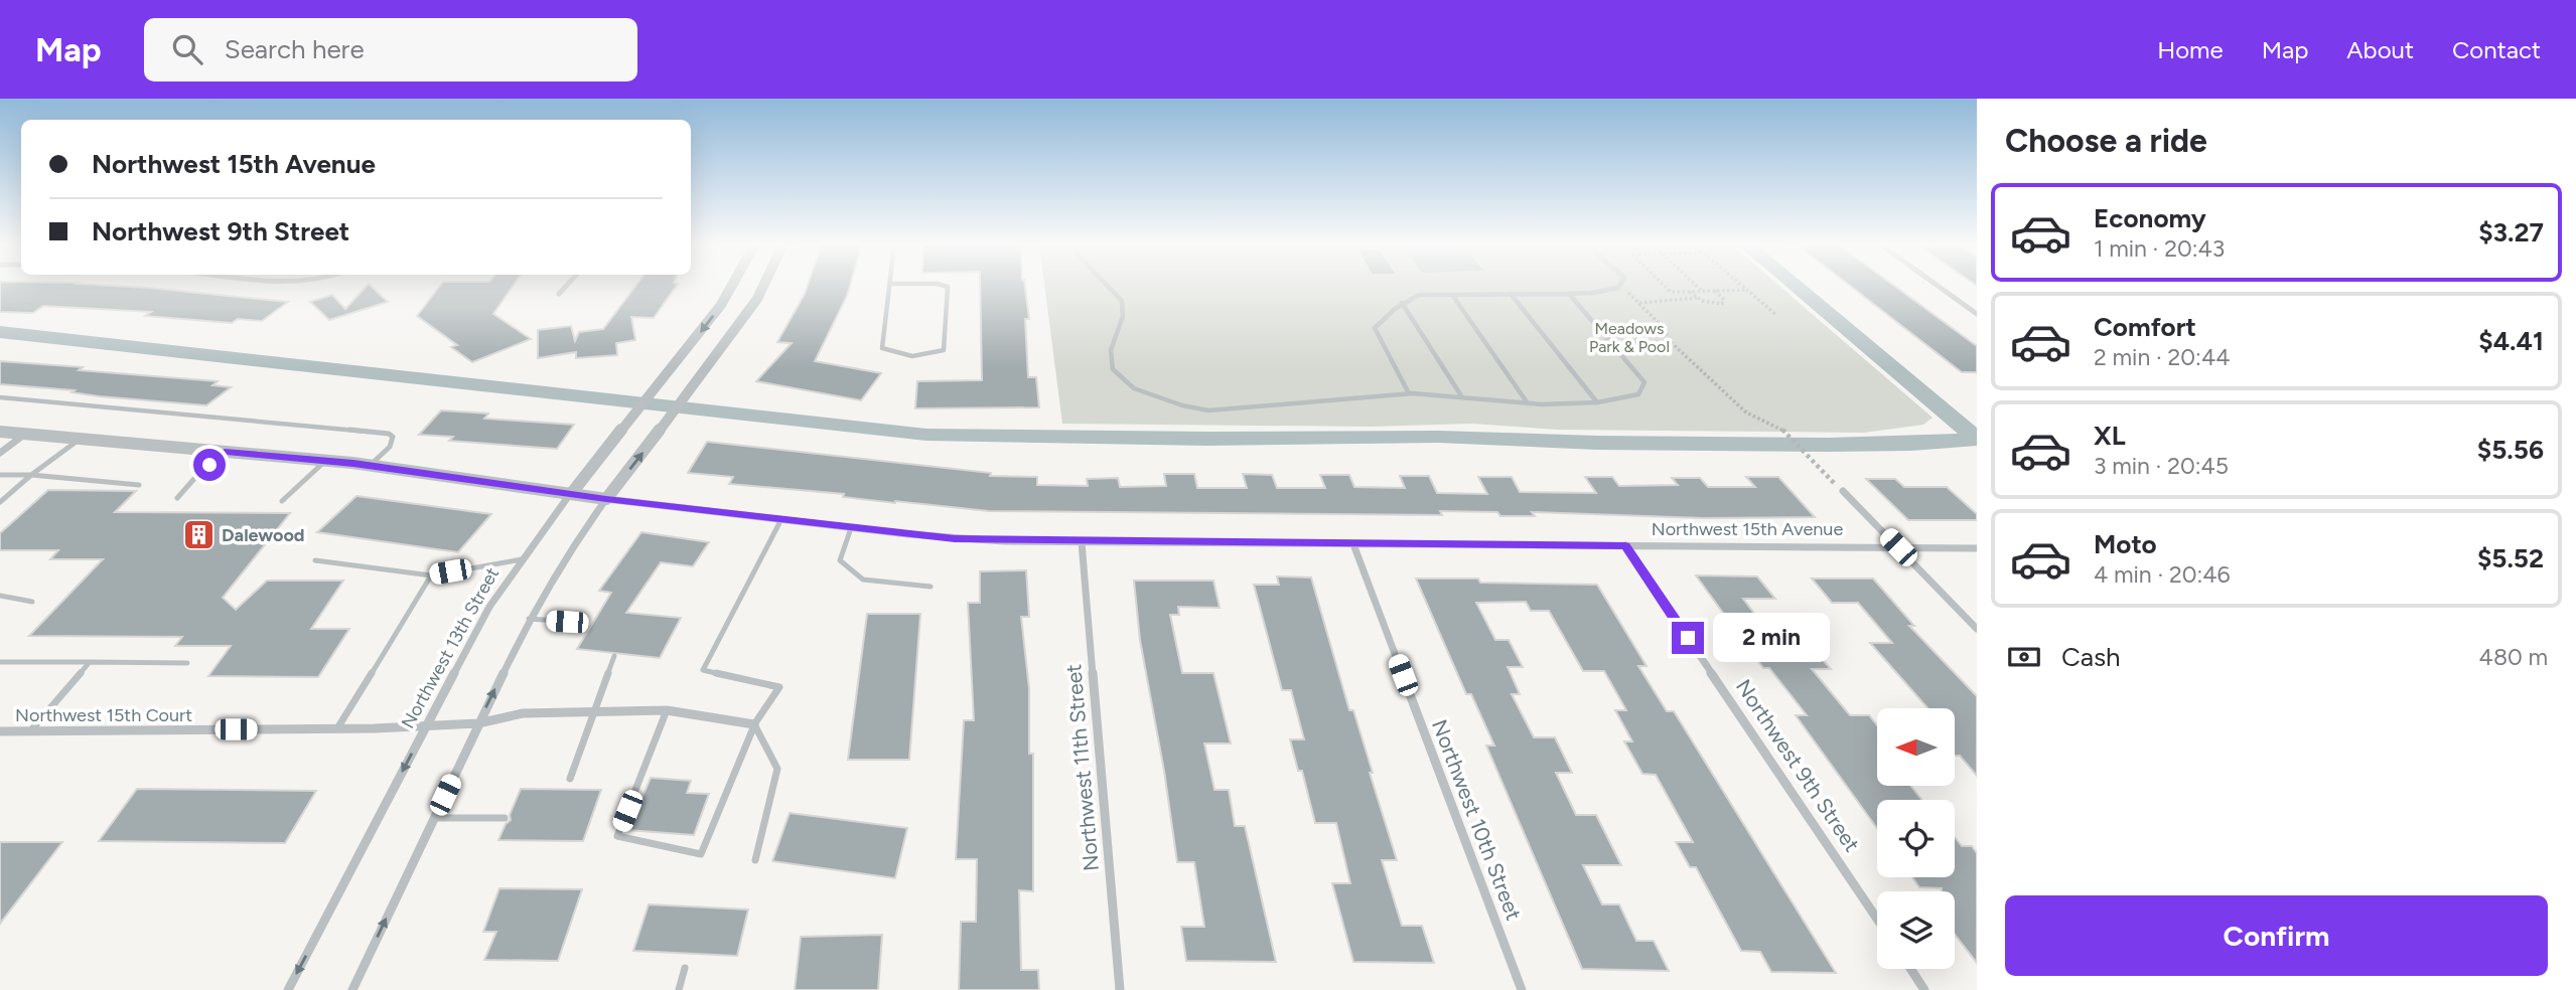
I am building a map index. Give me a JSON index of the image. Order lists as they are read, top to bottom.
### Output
{
  "streets": {
    "street": [
      "Northwest 15th Avenue",
      "Northwest 13th Street",
      "Northwest 15th Court",
      "Northwest 9th Street",
      "Northwest 11th Street",
      "Northwest 10th Street"
    ]
  },
  "crossings": [
    ["Northwest 15th Avenue", "Northwest 13th Street"],
    ["Northwest 15th Avenue", "Northwest 9th Street"],
    ["Northwest 15th Avenue", "Northwest 11th Street"],
    ["Northwest 15th Avenue", "Northwest 10th Street"],
    ["Northwest 13th Street", "Northwest 15th Court"]
  ],
  "parks": ["Meadows Park & Pool"],
  "places": {
    "building": ["Dalewood"]
  },
  "north": "left",
  "page": {
    "header": "Map",
    "search": "Search here",
    "nav": [
      "Home",
      "Map",
      "About",
      "Contact"
    ],
    "heading": "Choose a ride",
    "banner": ["Northwest 15th Avenue", "Northwest 9th Street"],
    "list": [
      {
        "name": "Economy",
        "note": "1 min · 20:43",
        "value": "$3.27"
      },
      {
        "name": "Comfort",
        "note": "2 min · 20:44",
        "value": "$4.41"
      },
      {
        "name": "XL",
        "note": "3 min · 20:45",
        "value": "$5.56"
      },
      {
        "name": "Moto",
        "note": "4 min · 20:46",
        "value": "$5.52"
      }
    ],
    "bubble": "2 min",
    "pay": ["Cash", "480 m"],
    "buttons": "Confirm"
  }
}
